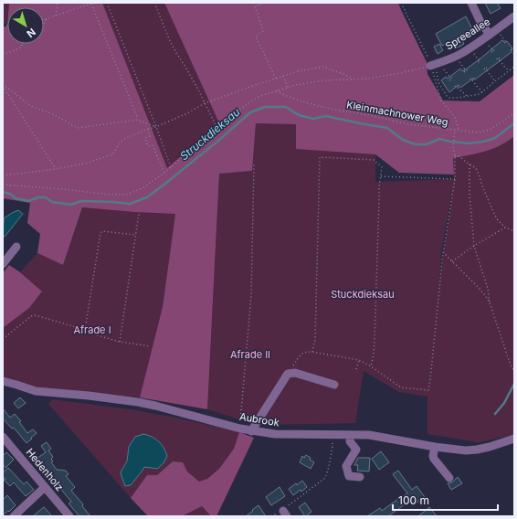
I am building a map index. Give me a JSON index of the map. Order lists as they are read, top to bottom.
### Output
{
  "streets": {
    "street": ["Spreeallee", "Aubrook", "Hedenholz"],
    "path": ["Kleinmachnower Weg"]
  },
  "water": ["Struckdieksau"],
  "parks": ["Stuckdieksau", "Afrade I", "Afrade II"],
  "scale_bar": "100 m",
  "north": "bottom right"
}
